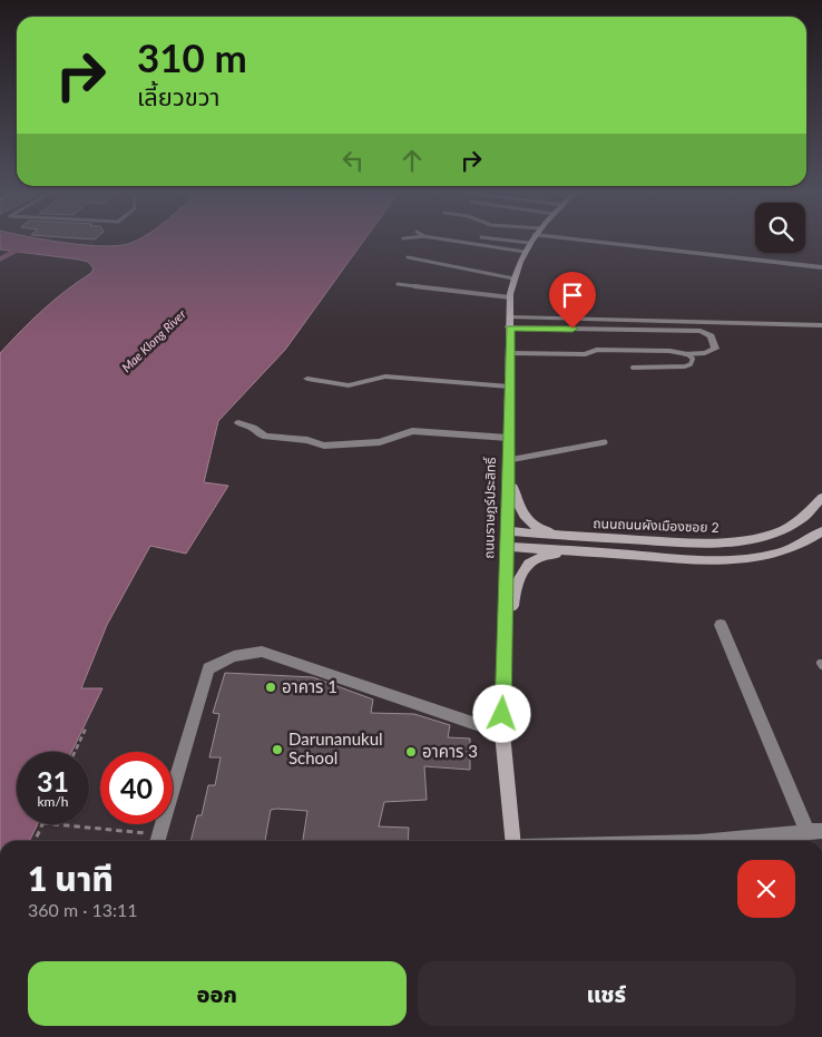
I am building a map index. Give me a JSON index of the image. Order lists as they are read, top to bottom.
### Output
{
  "streets": {
    "street": ["ถนนราษฎร์ประสิทธิ์", "ถนนถนนผังเมืองซอย 2"]
  },
  "crossings": [
    ["ถนนราษฎร์ประสิทธิ์", "ถนนถนนผังเมืองซอย 2"]
  ],
  "water": ["Mae Klong River"],
  "places": ["อาคาร 1", "Darunanukul School", "อาคาร 3"],
  "page": {
    "turn": ["310 m", "เลี้ยวขวา"],
    "speed": "31 km/h",
    "limit": "40",
    "heading": ["1 นาที", "360 m · 13:11"],
    "buttons": ["ออก", "แชร์"]
  }
}
